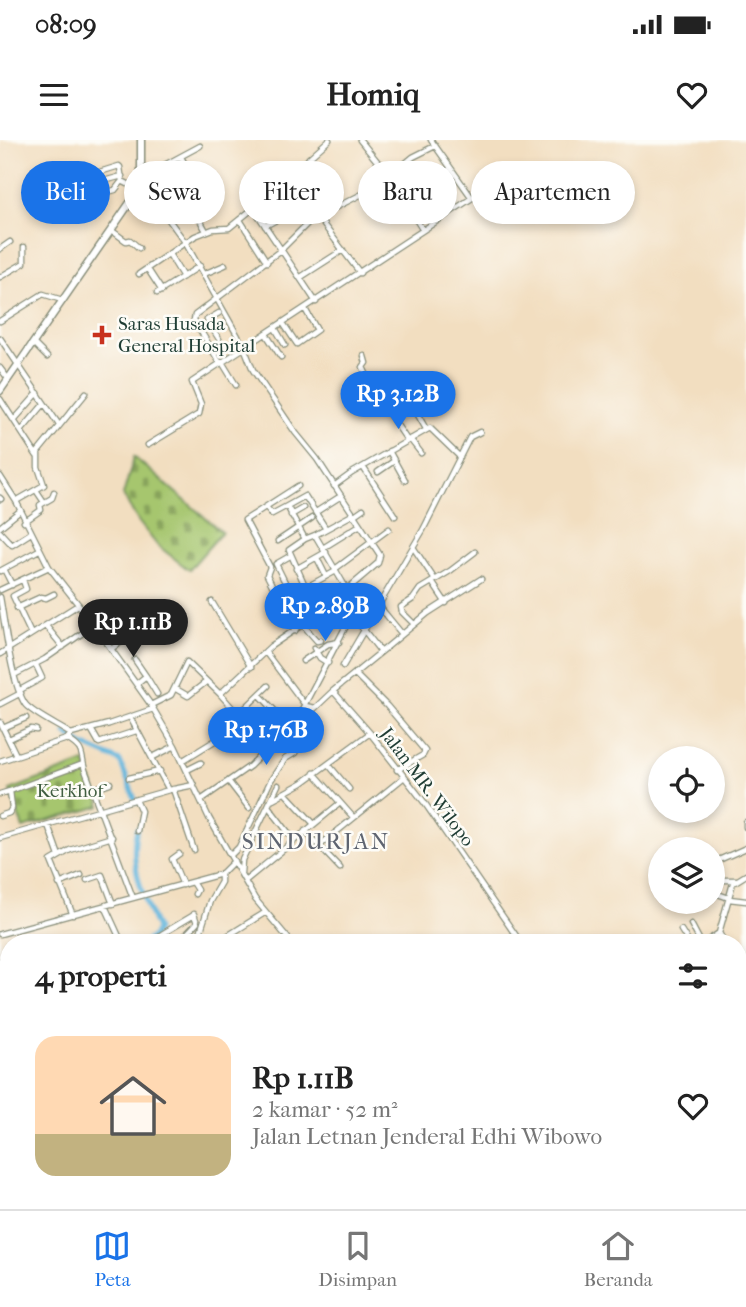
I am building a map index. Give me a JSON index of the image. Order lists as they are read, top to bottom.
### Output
{
  "streets": {
    "street": ["Jalan MR. Wilopo"]
  },
  "districts": ["SINDURJAN"],
  "parks": ["Kerkhof"],
  "places": {
    "health": ["Saras Husada General Hospital"]
  },
  "page": {
    "status": "08:09",
    "header": "Homiq",
    "chip": [
      "Beli",
      "Sewa",
      "Filter",
      "Baru",
      "Apartemen"
    ],
    "price": [
      "Rp 3.12B",
      "Rp 2.89B",
      "Rp 1.11B",
      "Rp 1.76B"
    ],
    "heading": "4 properti",
    "list": [
      {
        "name": "Rp 1.11B",
        "note": "2 kamar · 52 m² · Jalan Letnan Jenderal Edhi Wibowo"
      }
    ],
    "tabs": ["Peta", "Disimpan", "Beranda"]
  }
}
